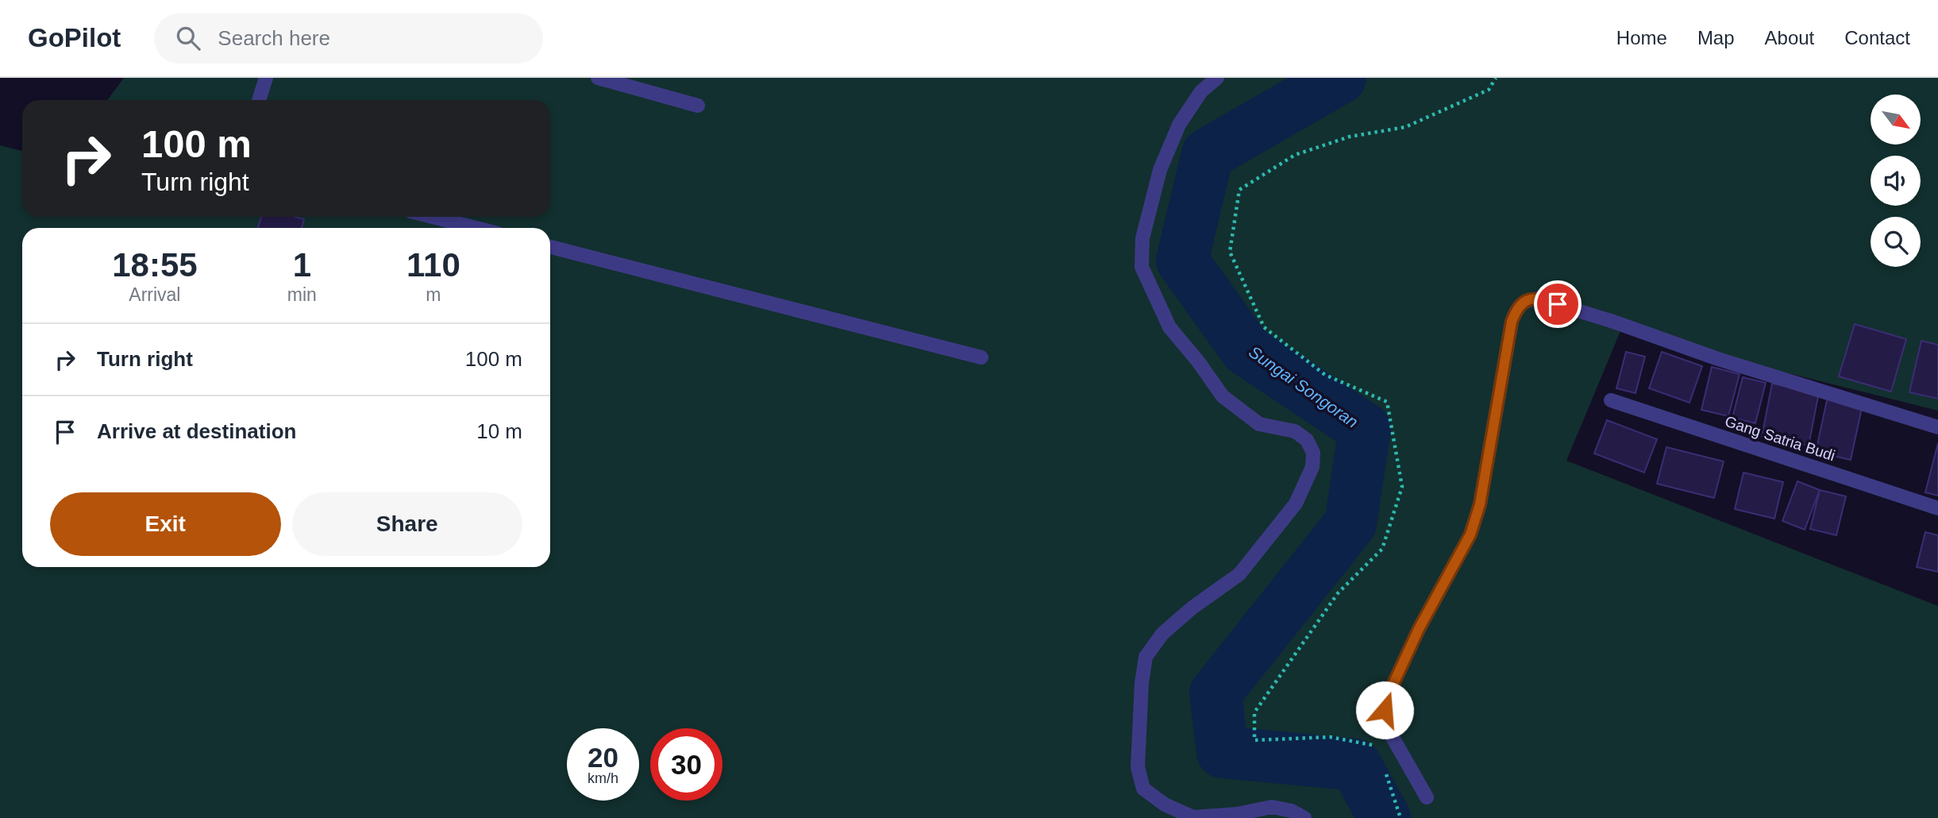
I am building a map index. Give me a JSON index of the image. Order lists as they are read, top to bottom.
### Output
{
  "streets": {
    "street": ["Gang Satria Budi"]
  },
  "water": ["Sungai Songoran"],
  "north": "bottom right",
  "page": {
    "header": "GoPilot",
    "search": "Search here",
    "nav": [
      "Home",
      "Map",
      "About",
      "Contact"
    ],
    "turn": ["100 m", "Turn right"],
    "eta": [
      "18:55",
      "Arrival",
      "1",
      "min",
      "110",
      "m"
    ],
    "list": [
      {
        "name": "Turn right",
        "value": "100 m"
      },
      {
        "name": "Arrive at destination",
        "value": "10 m"
      }
    ],
    "buttons": ["Exit", "Share"],
    "speed": "20 km/h",
    "limit": "30"
  }
}
